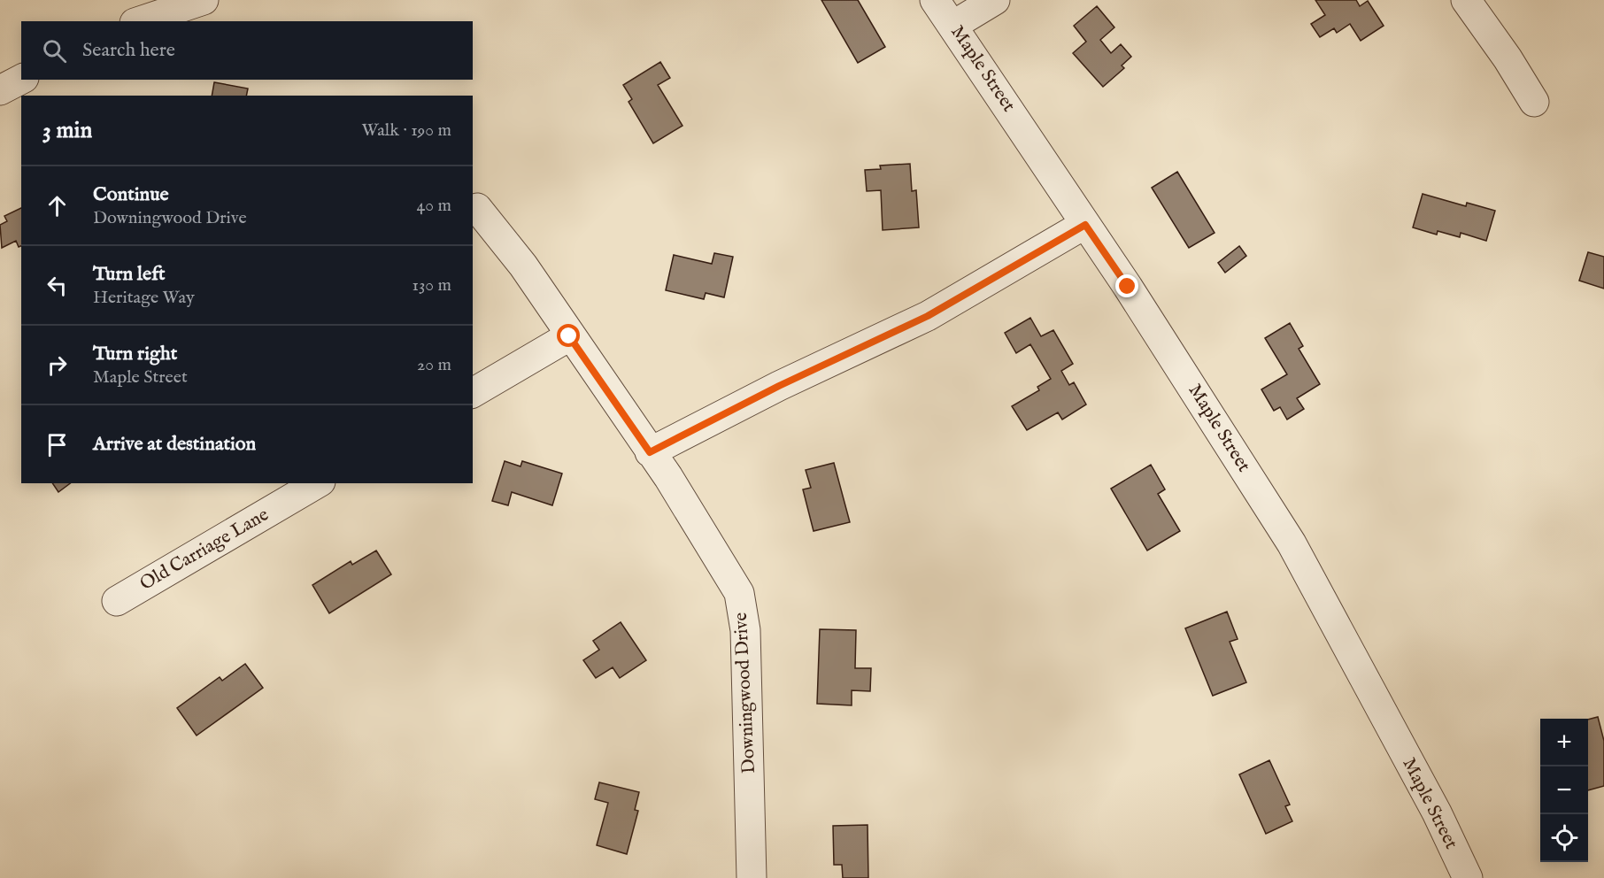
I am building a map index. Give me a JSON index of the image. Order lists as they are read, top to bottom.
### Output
{
  "streets": {
    "street": ["Maple Street", "Old Carriage Lane", "Downingwood Drive"]
  },
  "page": {
    "search": "Search here",
    "heading": ["3 min", "Walk · 190 m"],
    "list": [
      ["Continue", "Downingwood Drive", "40 m"],
      ["Turn left", "Heritage Way", "130 m"],
      ["Turn right", "Maple Street", "20 m"],
      "Arrive at destination"
    ],
    "map_buttons": ["+", "−"]
  }
}
